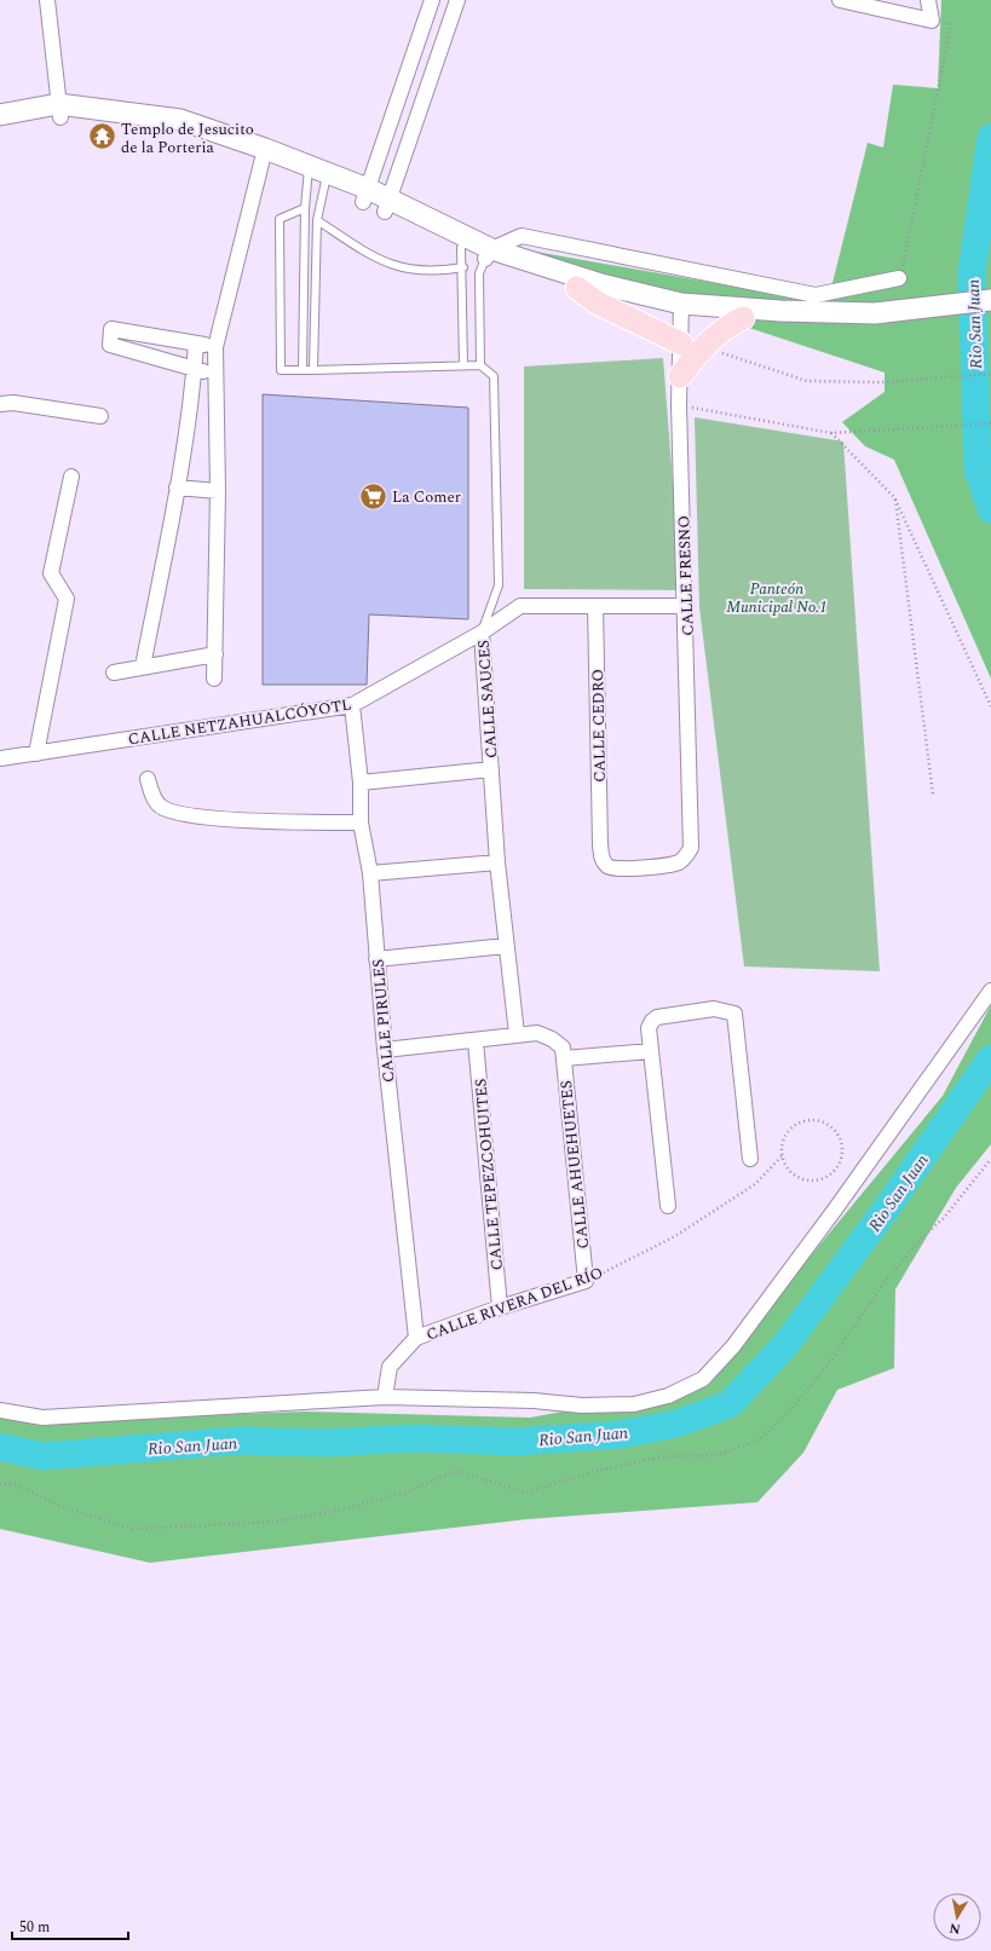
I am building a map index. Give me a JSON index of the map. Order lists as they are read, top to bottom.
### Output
{
  "streets": {
    "street": [
      "CALLE FRESNO",
      "CALLE SAUCES",
      "CALLE NETZAHUALCÓYOTL",
      "CALLE CEDRO",
      "CALLE PIRULES",
      "CALLE AHUEHUETES",
      "CALLE TEPEZCOHUITES",
      "CALLE RIVERA DEL RÍO"
    ]
  },
  "crossings": [
    ["CALLE FRESNO", "CALLE NETZAHUALCÓYOTL"],
    ["CALLE FRESNO", "CALLE CEDRO"],
    ["CALLE SAUCES", "CALLE NETZAHUALCÓYOTL"],
    ["CALLE NETZAHUALCÓYOTL", "CALLE CEDRO"],
    ["CALLE NETZAHUALCÓYOTL", "CALLE PIRULES"],
    ["CALLE PIRULES", "CALLE RIVERA DEL RÍO"],
    ["CALLE AHUEHUETES", "CALLE RIVERA DEL RÍO"],
    ["CALLE TEPEZCOHUITES", "CALLE RIVERA DEL RÍO"]
  ],
  "water": ["Rio San Juan"],
  "parks": ["Panteón Municipal No.1"],
  "places": {
    "temple": ["Templo de Jesucito de la Porteria"],
    "supermarket": ["La Comer"]
  },
  "scale_bar": "50 m",
  "north": "bottom"
}
